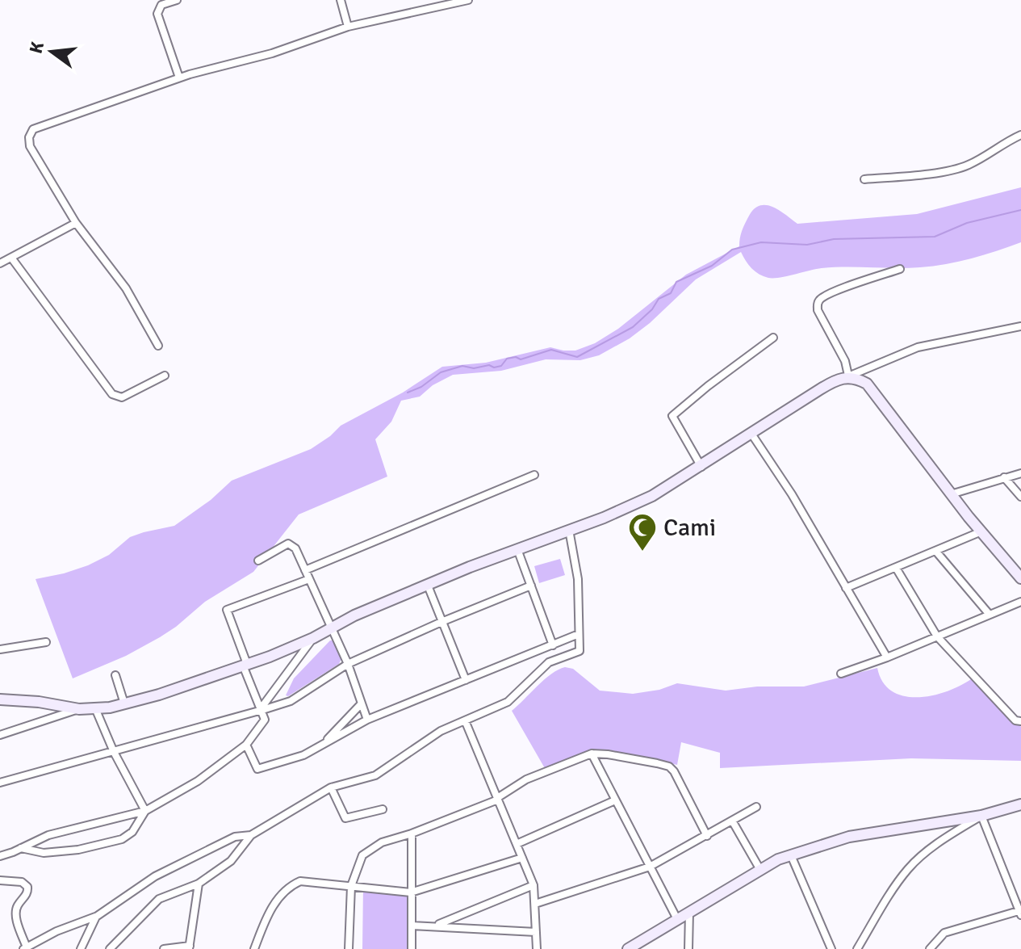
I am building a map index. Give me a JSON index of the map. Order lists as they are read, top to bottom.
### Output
{
  "places": {
    "mosque": ["Cami"]
  },
  "north": "left"
}
